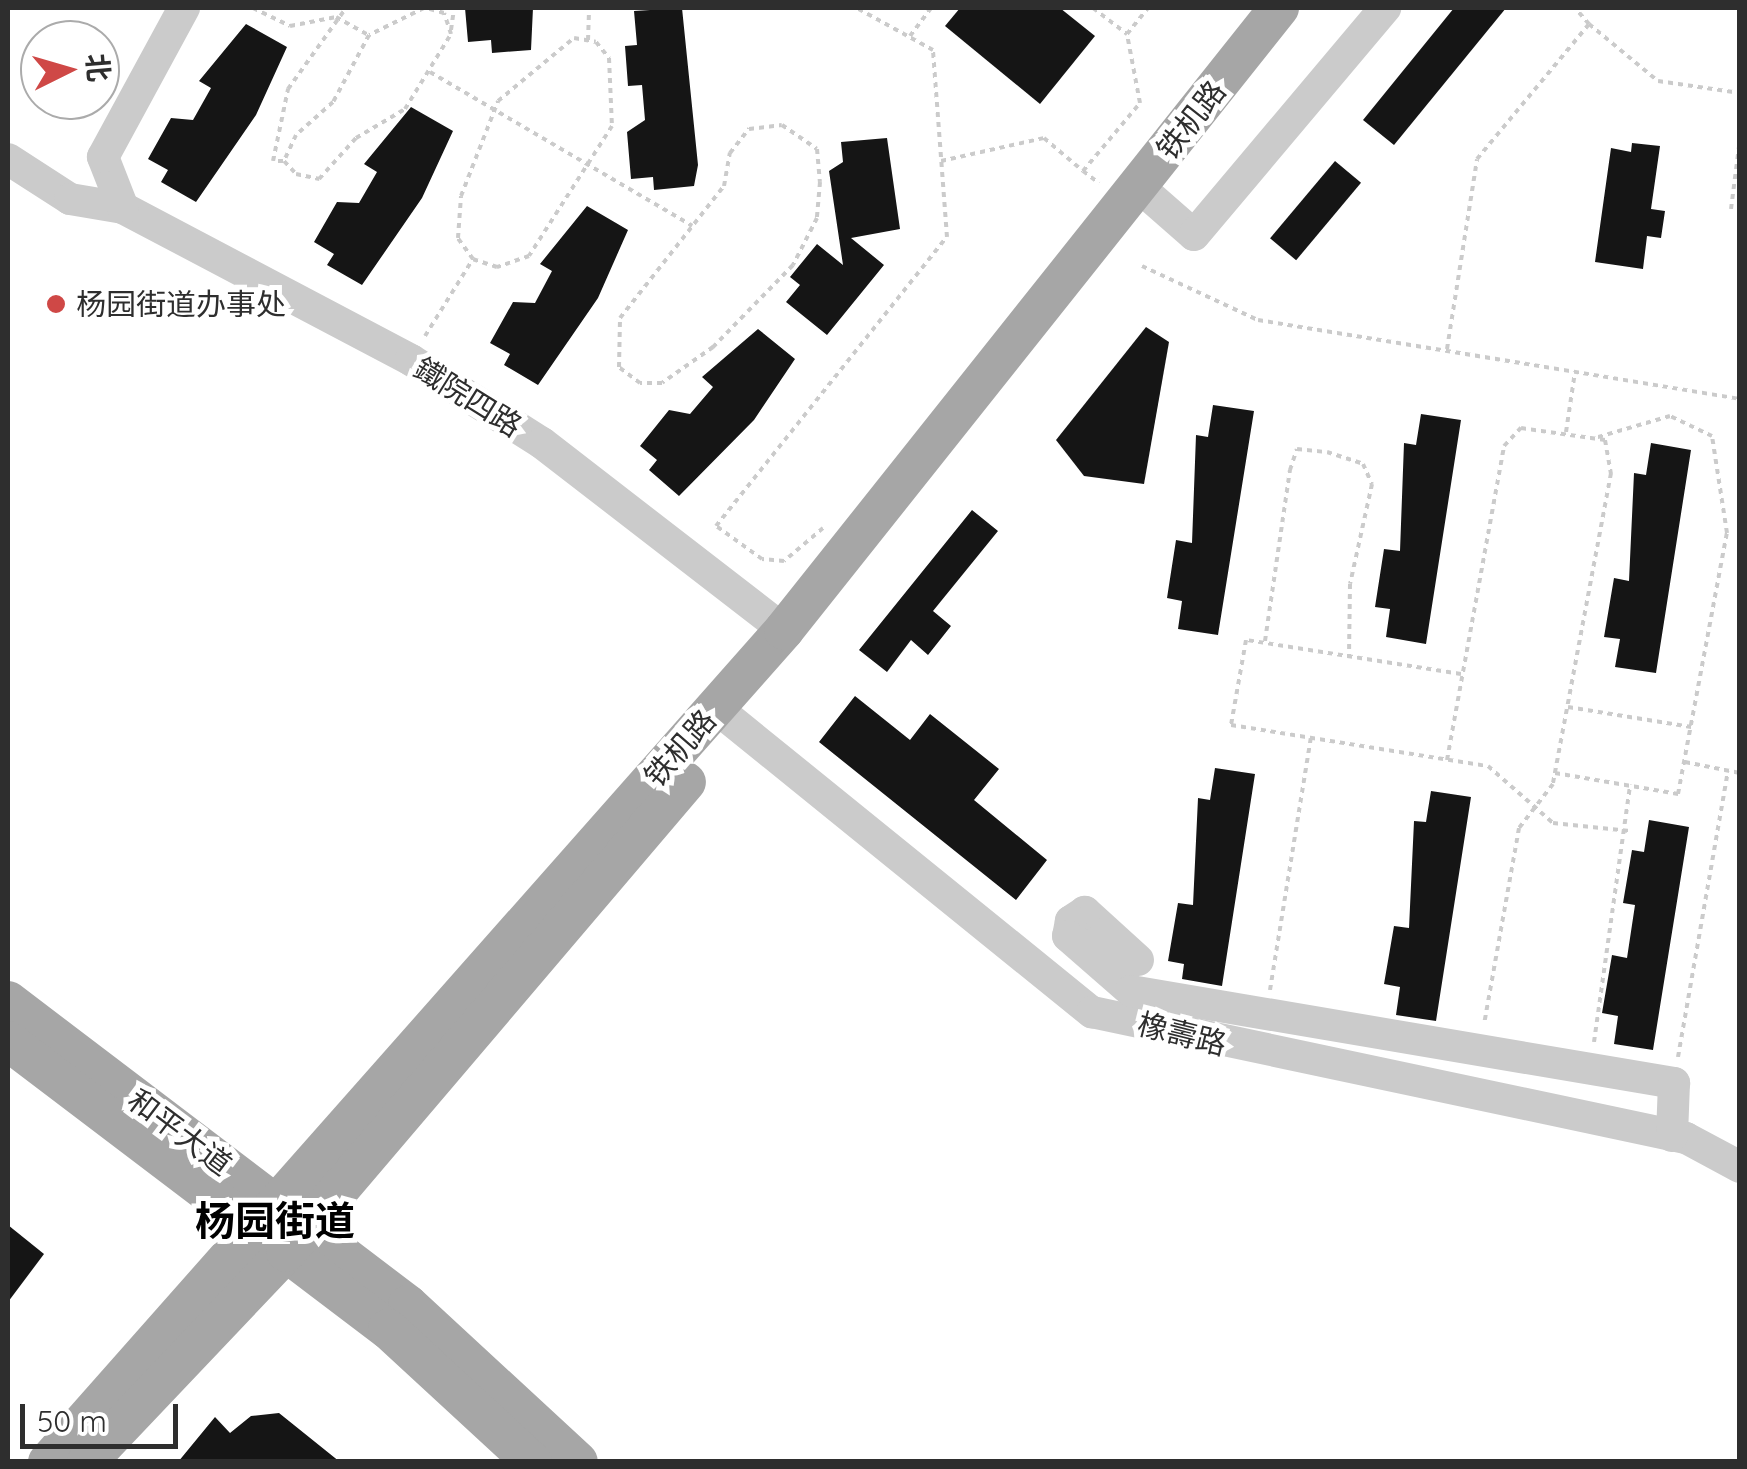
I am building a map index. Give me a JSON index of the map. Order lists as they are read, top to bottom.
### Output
{
  "streets": {
    "main road": ["铁机路", "和平大道"],
    "street": ["鐵院四路", "橡壽路"]
  },
  "crossings": [
    ["铁机路", "鐵院四路"],
    ["铁机路", "橡壽路"],
    ["铁机路", "和平大道"]
  ],
  "districts": ["杨园街道"],
  "places": ["杨园街道办事处"],
  "scale_bar": "50 m",
  "north": "right"
}
